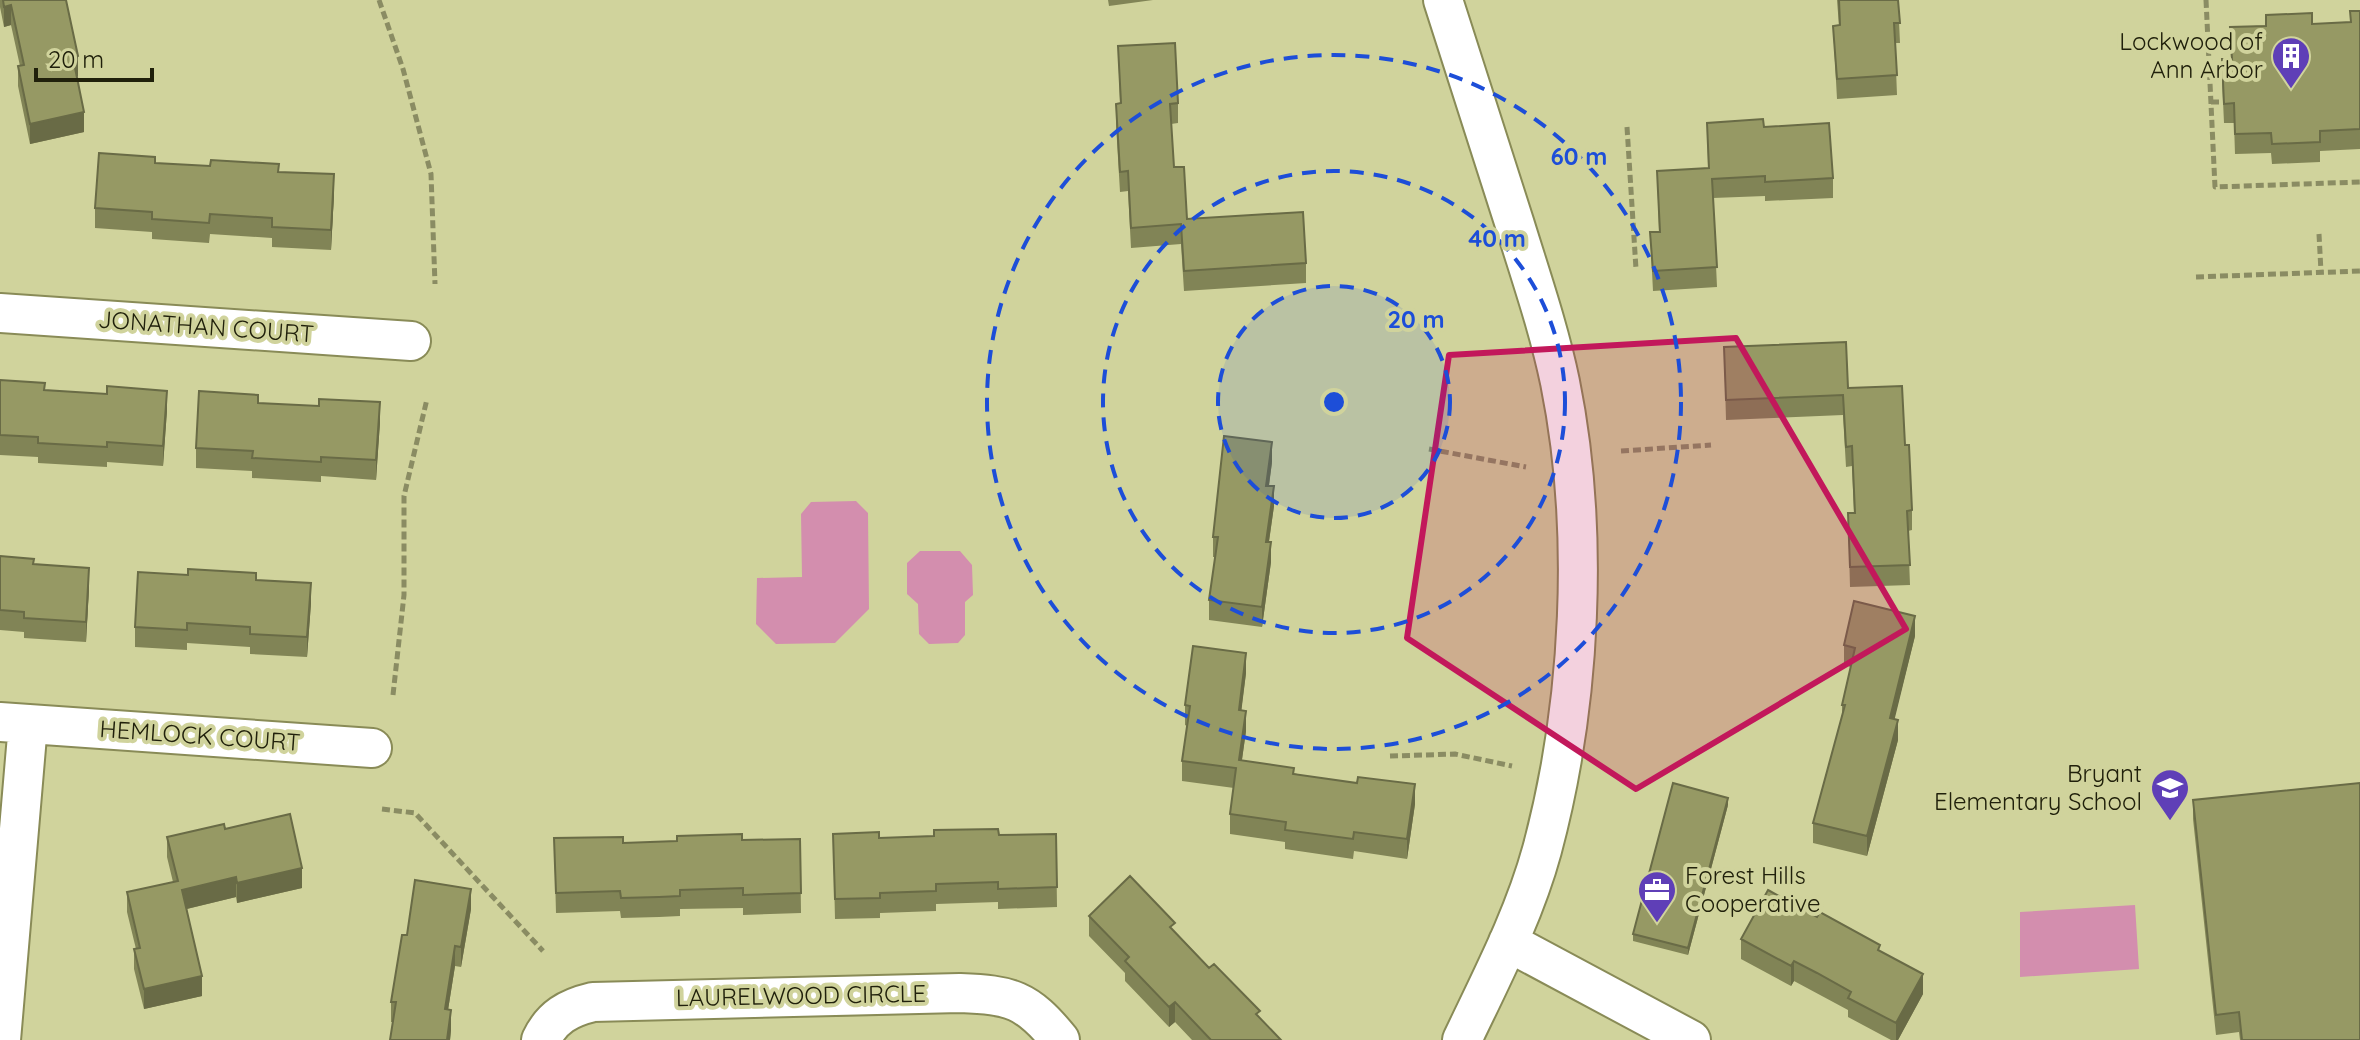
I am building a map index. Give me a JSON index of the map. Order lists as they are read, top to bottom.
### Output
{
  "streets": {
    "street": ["JONATHAN COURT", "HEMLOCK COURT", "LAURELWOOD CIRCLE"]
  },
  "places": {
    "building": ["Lockwood of Ann Arbor"],
    "school or university": ["Bryant Elementary School"],
    "office": ["Forest Hills Cooperative"]
  },
  "scale_bar": "20 m",
  "rings": ["60 m", "40 m", "20 m"]
}
